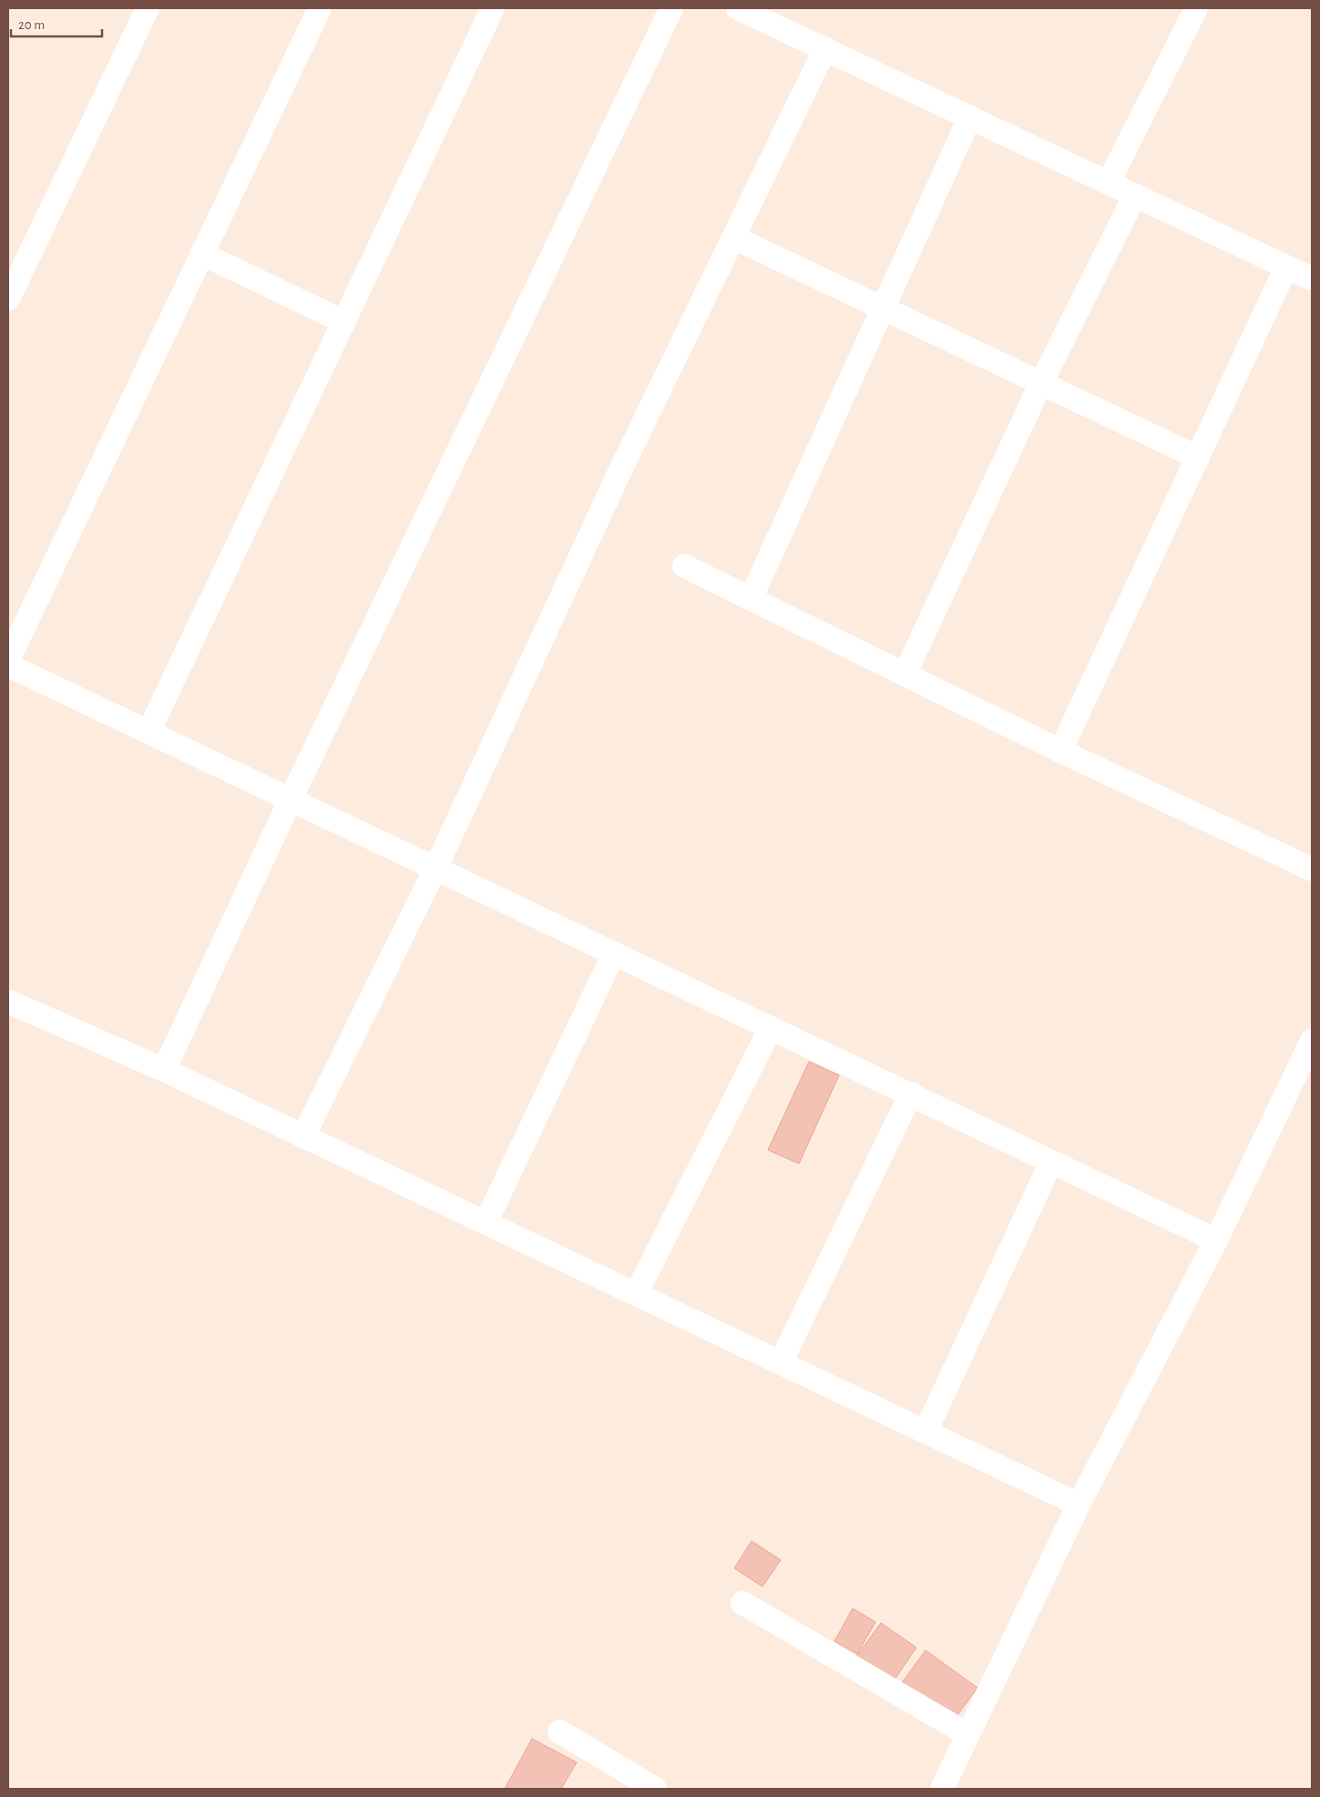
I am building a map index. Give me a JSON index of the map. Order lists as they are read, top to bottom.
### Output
{
  "scale_bar": "20 m"
}
